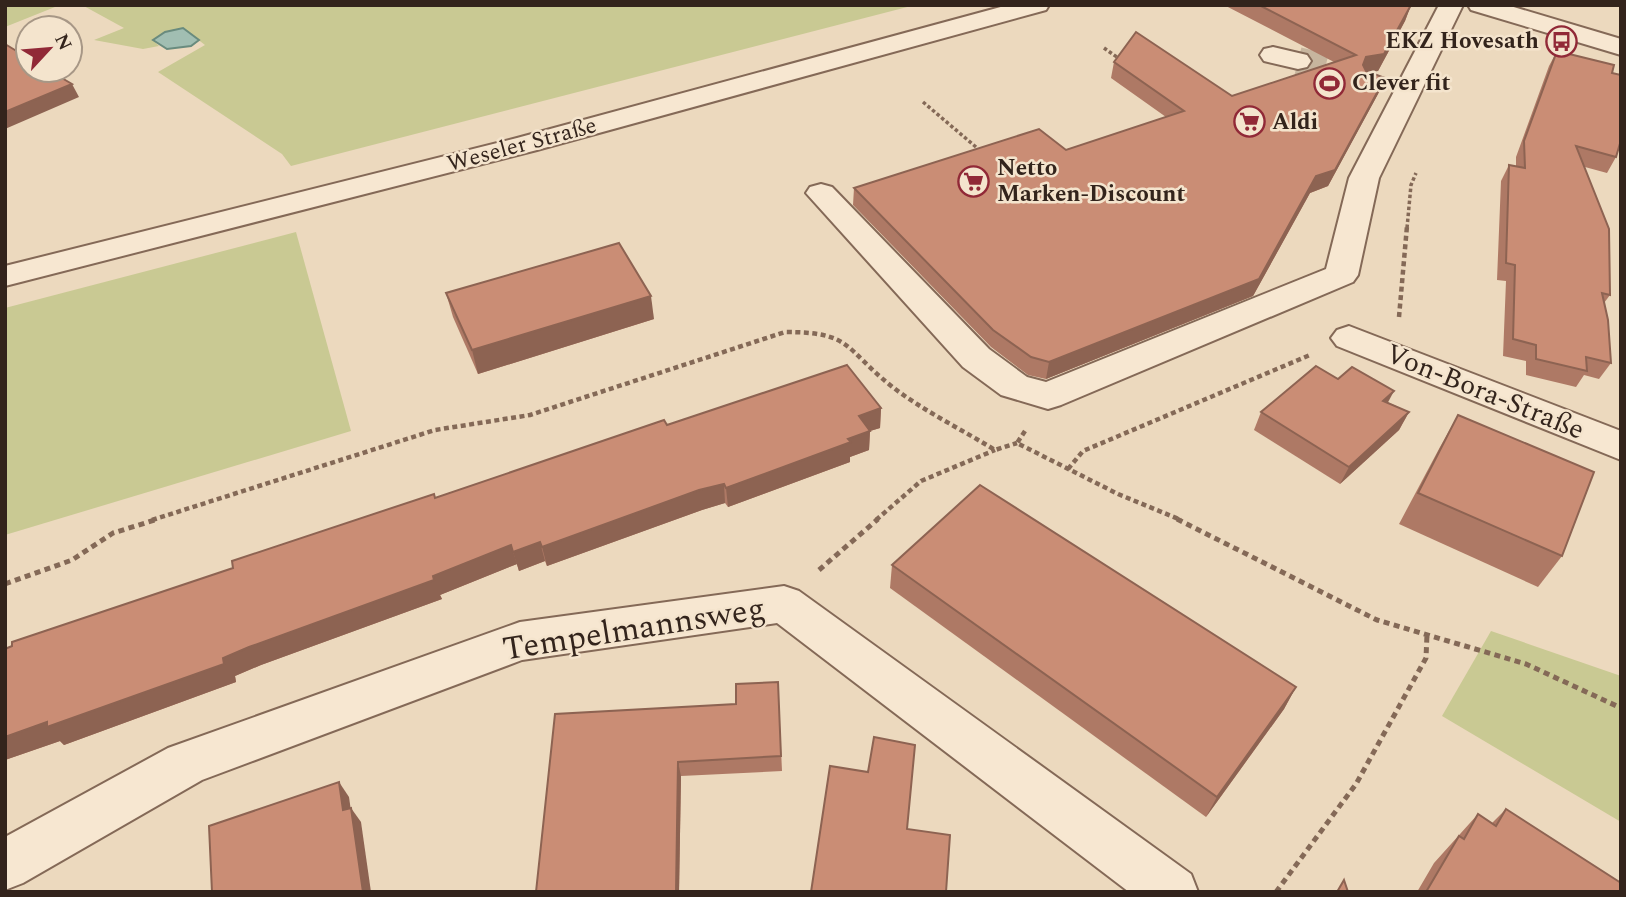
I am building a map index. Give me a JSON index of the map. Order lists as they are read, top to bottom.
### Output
{
  "streets": {
    "street": ["Weseler Straße", "Von-Bora-Straße", "Tempelmannsweg"]
  },
  "places": {
    "bus stop": ["EKZ Hovesath"],
    "sports": ["Clever fit"],
    "supermarket": ["Aldi", "Netto Marken-Discount"]
  },
  "north": "top right"
}
